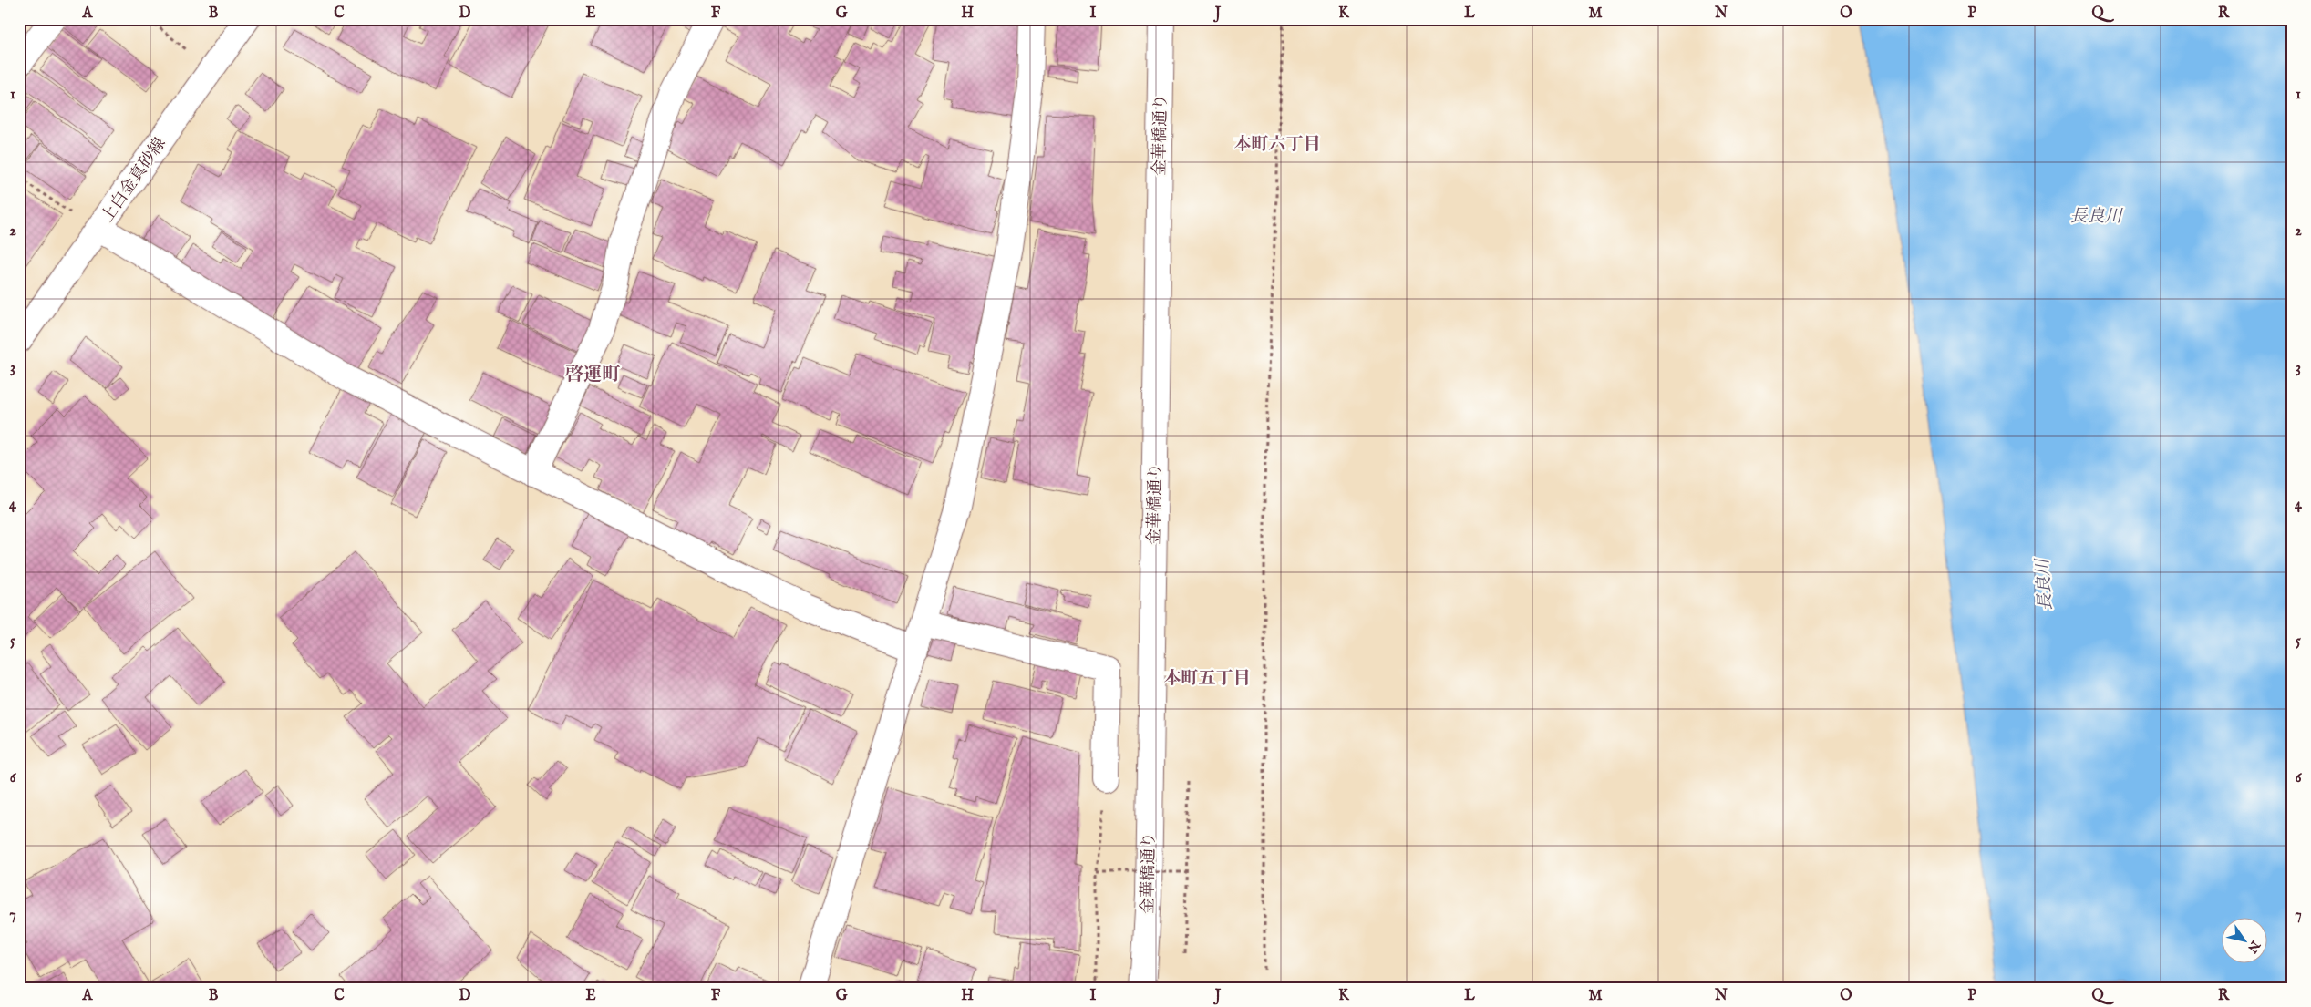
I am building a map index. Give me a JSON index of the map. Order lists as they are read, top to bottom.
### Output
{
  "streets": {
    "street": ["金華橋通り", "上白金真砂線"]
  },
  "districts": ["本町六丁目", "啓運町", "本町五丁目"],
  "water": ["長良川"],
  "north": "bottom right",
  "grid": {
    "columns": [
      "A",
      "B",
      "C",
      "D",
      "E",
      "F",
      "G",
      "H",
      "I",
      "J",
      "K",
      "L",
      "M",
      "N",
      "O",
      "P",
      "Q",
      "R"
    ],
    "rows": [
      "1",
      "2",
      "3",
      "4",
      "5",
      "6",
      "7"
    ]
  }
}
